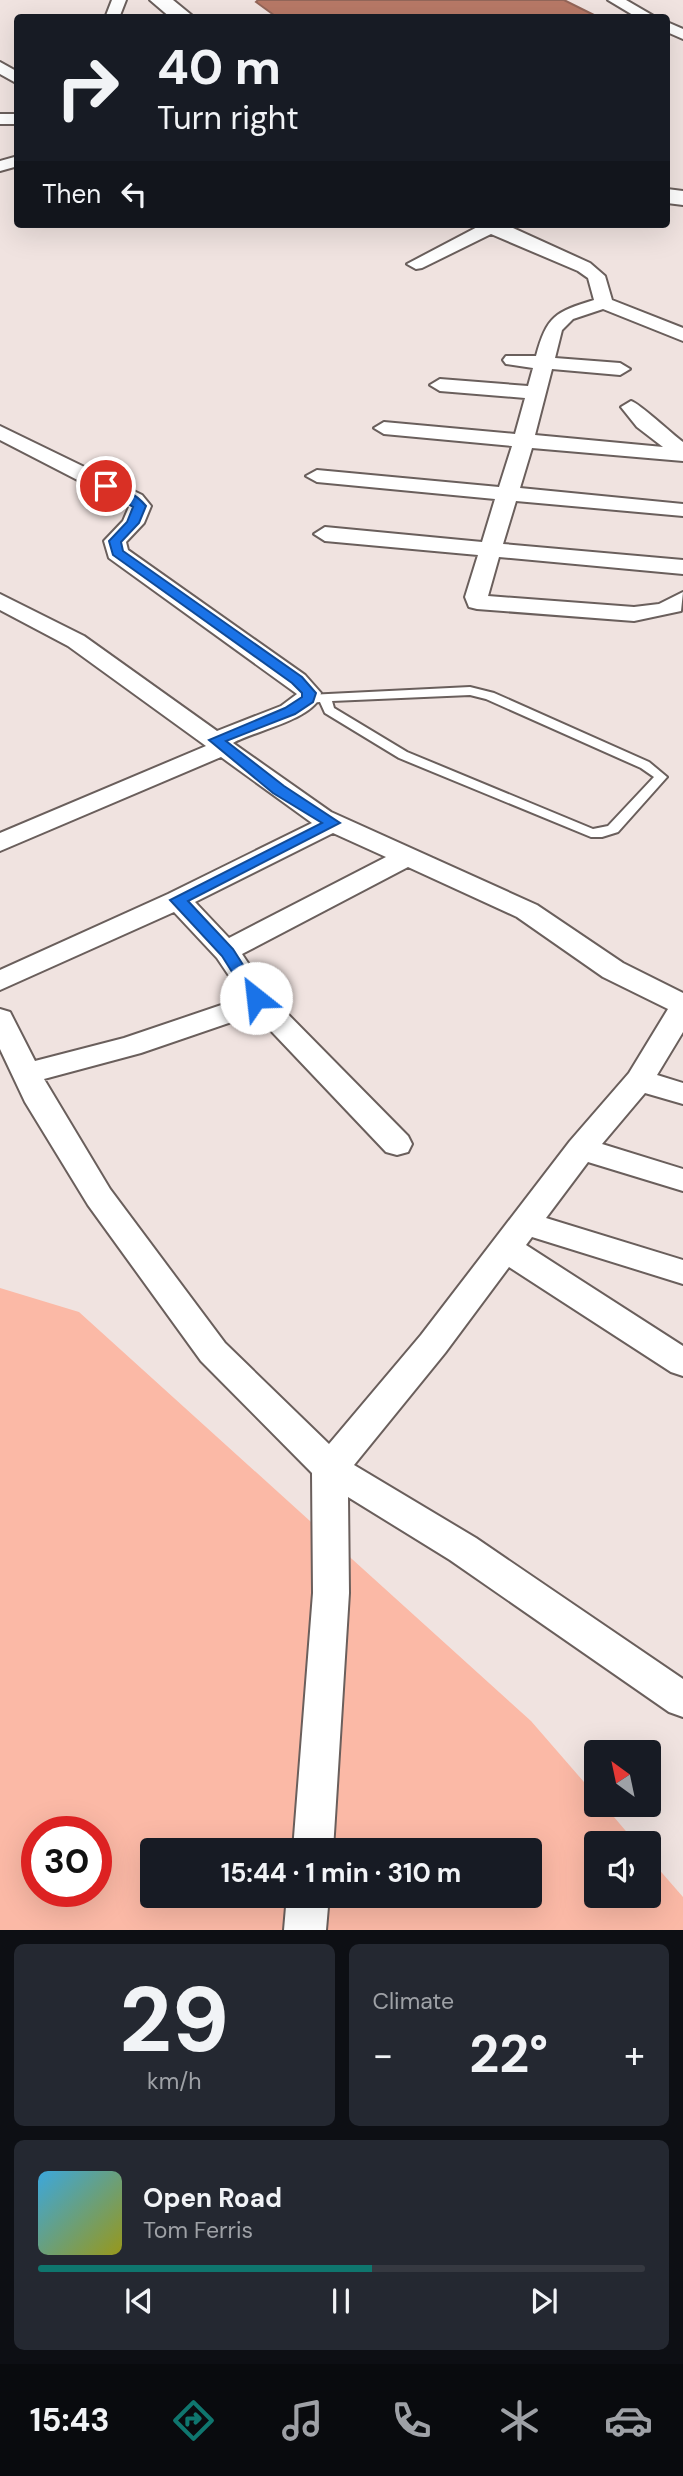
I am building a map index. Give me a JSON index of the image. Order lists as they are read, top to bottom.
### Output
{
  "north": "top left",
  "page": {
    "turn": ["40 m", "Turn right"],
    "then": "Then",
    "limit": "30",
    "trip": "15:44 · 1 min · 310 m",
    "tile": [
      ["29", "km/h"],
      "Climate"
    ],
    "heat": ["−", "22°", "+"],
    "song": ["Open Road", "Tom Ferris"],
    "tabs": "15:43"
  }
}
